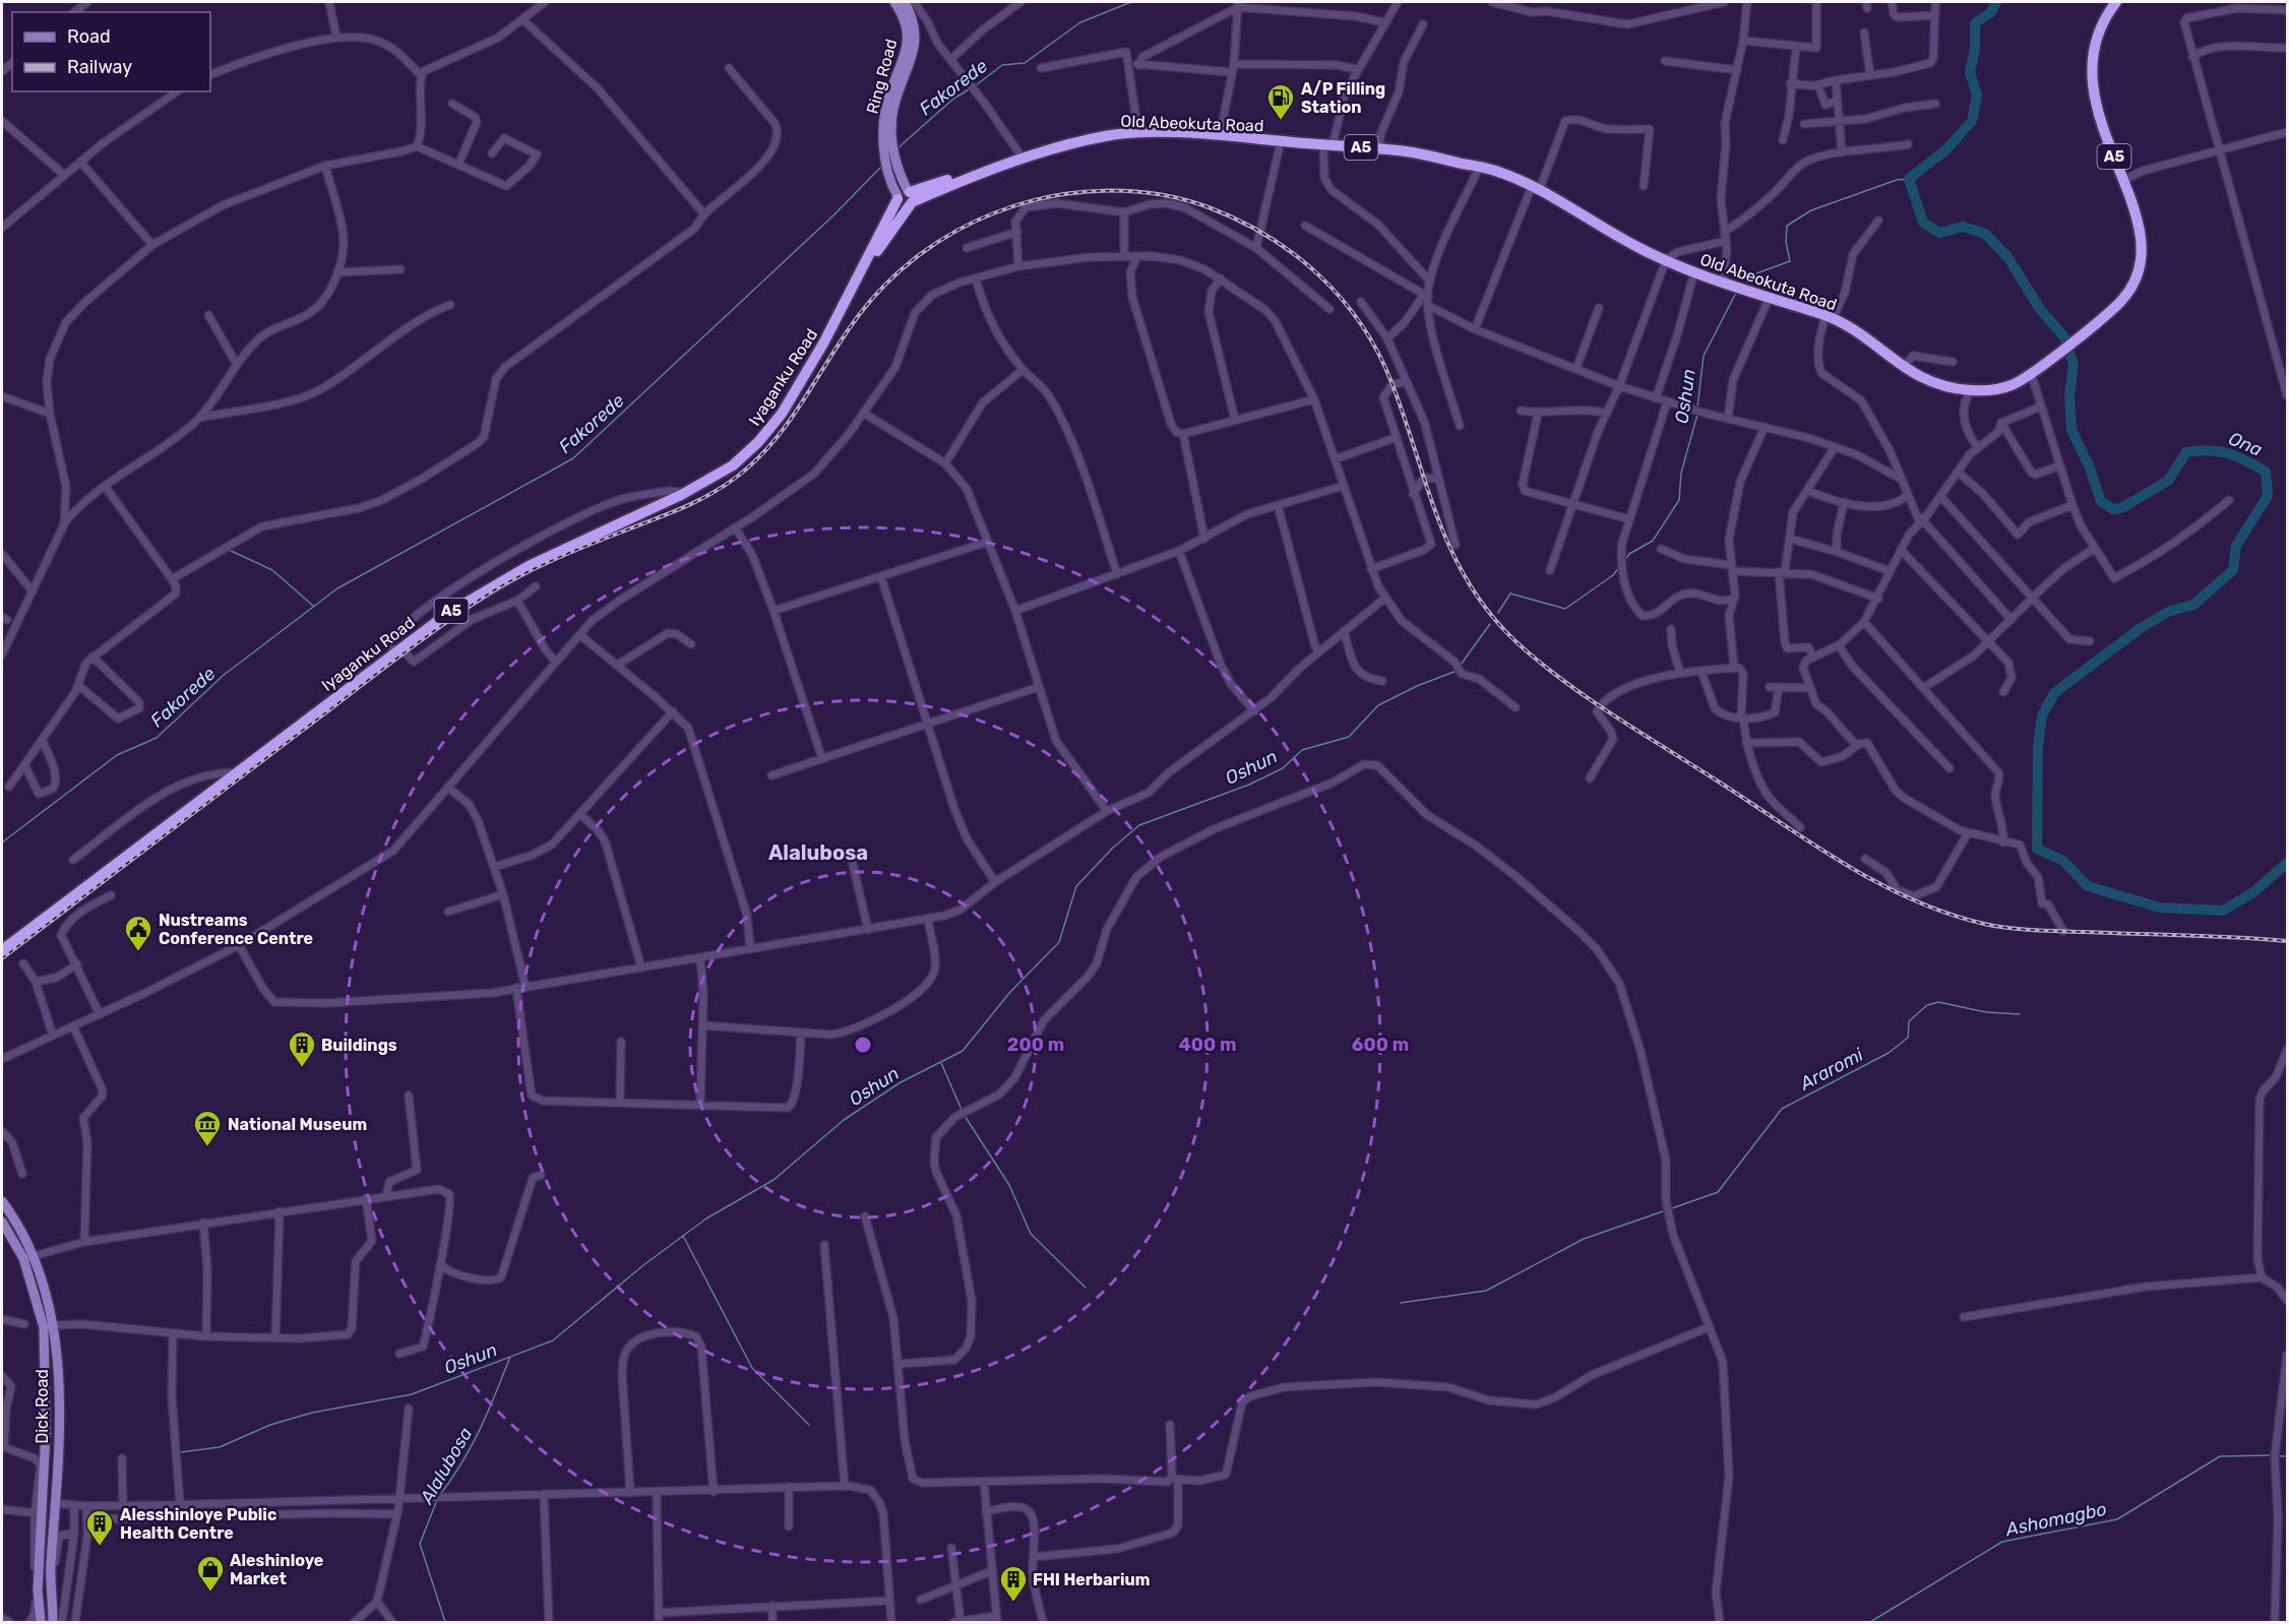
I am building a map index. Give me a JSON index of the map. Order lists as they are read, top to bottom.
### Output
{
  "streets": {
    "highway": ["Old Abeokuta Road", "A5", "Iyaganku Road"],
    "main road": ["Ring Road", "Dick Road"]
  },
  "crossings": [
    ["Ring Road", "Old Abeokuta Road"],
    ["Ring Road", "Iyaganku Road"],
    ["Old Abeokuta Road", "Iyaganku Road"]
  ],
  "districts": ["Alalubosa"],
  "water": [
    "Fakorede",
    "Oshun",
    "Ona",
    "Araromi",
    "Alalubosa",
    "Ashomagbo"
  ],
  "places": {
    "fuel station": ["A/P Filling Station"],
    "public building": ["Nustreams Conference Centre"],
    "building": ["Buildings", "Alesshinloye Public Health Centre", "FHI Herbarium"],
    "museum": ["National Museum"],
    "shop": ["Aleshinloye Market"]
  },
  "legend": ["Road", "Railway"],
  "rings": ["200 m", "400 m", "600 m"]
}
